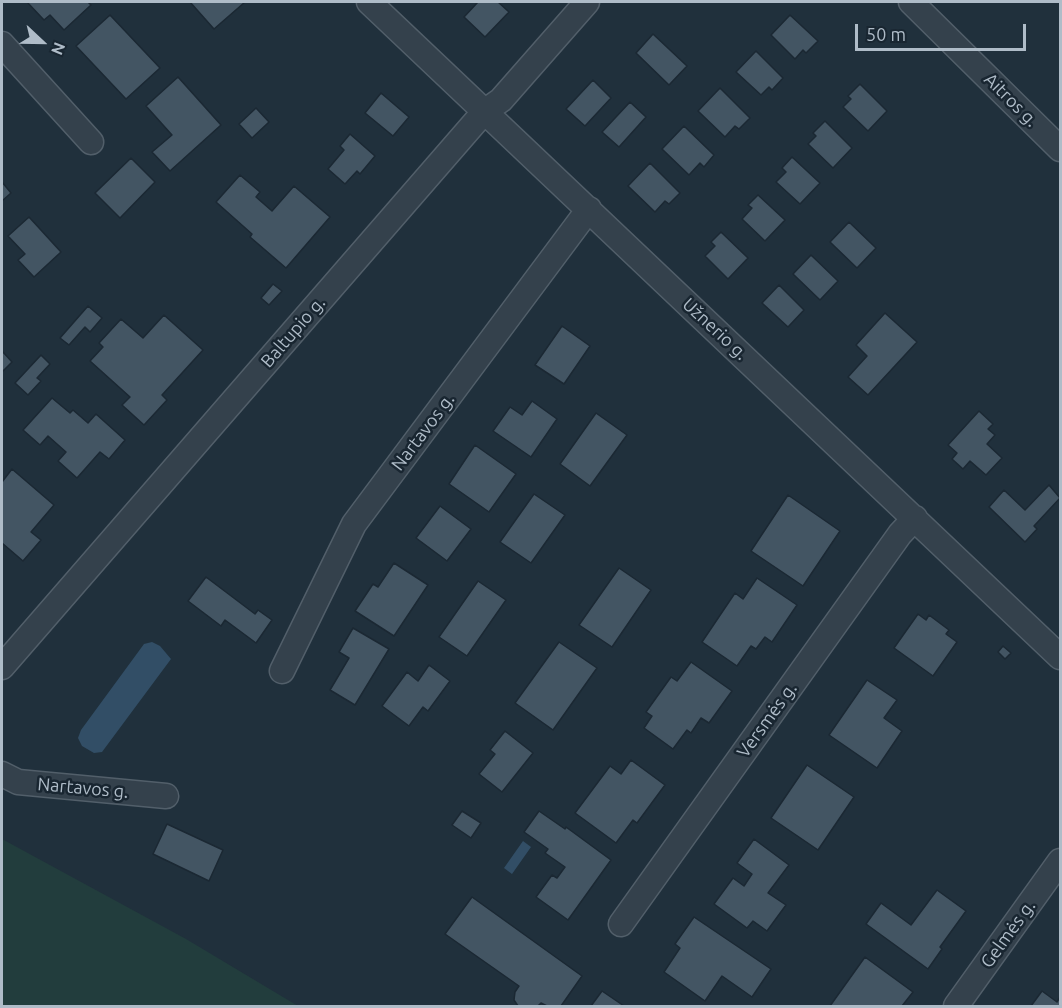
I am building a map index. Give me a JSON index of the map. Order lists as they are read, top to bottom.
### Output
{
  "streets": {
    "street": [
      "Aitros g.",
      "Užnerio g.",
      "Baltupio g.",
      "Nartavos g.",
      "Versmės g.",
      "Gelmės g."
    ]
  },
  "crossings": [
    ["Užnerio g.", "Baltupio g."],
    ["Užnerio g.", "Nartavos g."],
    ["Užnerio g.", "Versmės g."]
  ],
  "scale_bar": "50 m",
  "north": "right"
}
